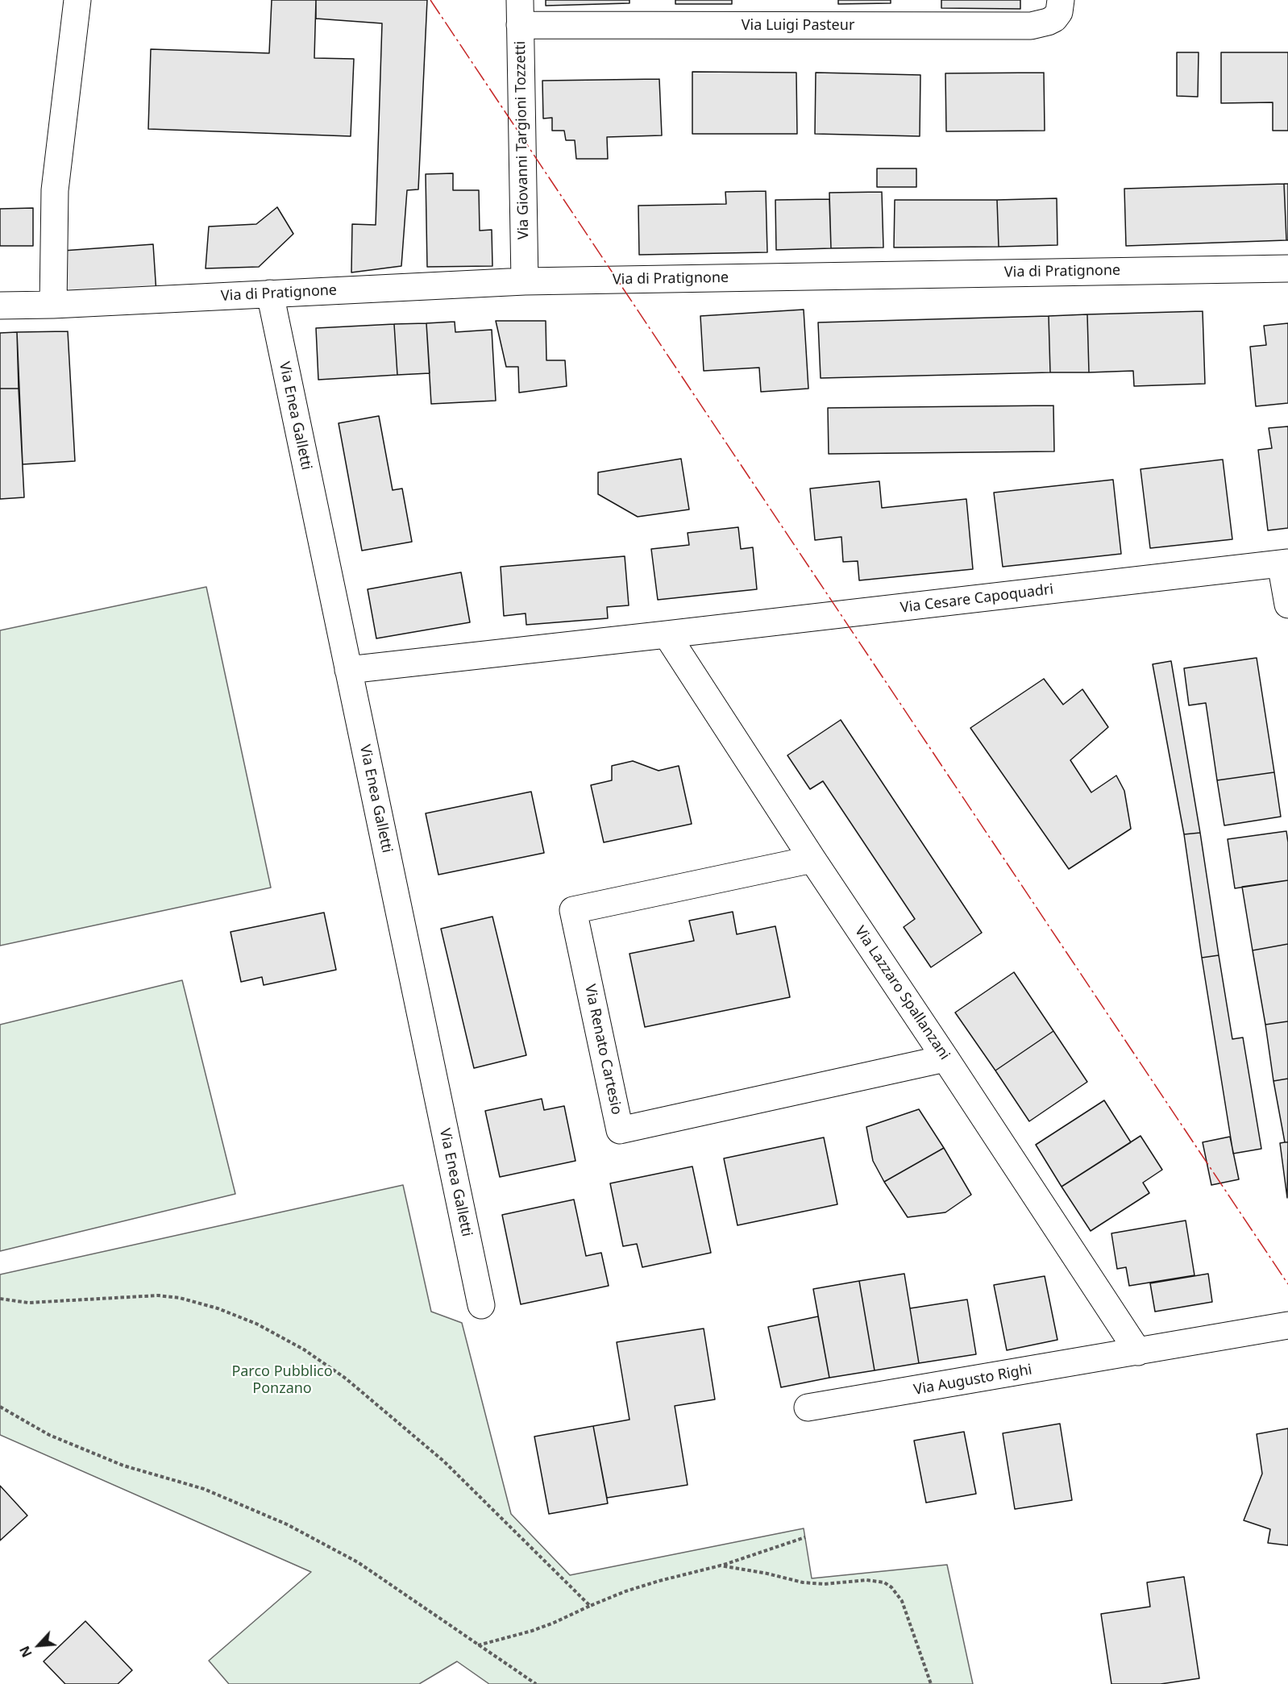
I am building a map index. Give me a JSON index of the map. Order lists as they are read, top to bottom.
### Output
{
  "streets": {
    "street": [
      "Via Luigi Pasteur",
      "Via Giovanni Targioni Tozzetti",
      "Via di Pratignone",
      "Via Enea Galletti",
      "Via Cesare Capoquadri",
      "Via Lazzaro Spallanzani",
      "Via Renato Cartesio",
      "Via Augusto Righi"
    ]
  },
  "crossings": [
    ["Via Luigi Pasteur", "Via Giovanni Targioni Tozzetti"],
    ["Via Giovanni Targioni Tozzetti", "Via di Pratignone"],
    ["Via di Pratignone", "Via Enea Galletti"],
    ["Via Enea Galletti", "Via Cesare Capoquadri"],
    ["Via Cesare Capoquadri", "Via Lazzaro Spallanzani"],
    ["Via Lazzaro Spallanzani", "Via Renato Cartesio"],
    ["Via Lazzaro Spallanzani", "Via Augusto Righi"]
  ],
  "parks": ["Parco Pubblico Ponzano"],
  "north": "bottom left"
}
